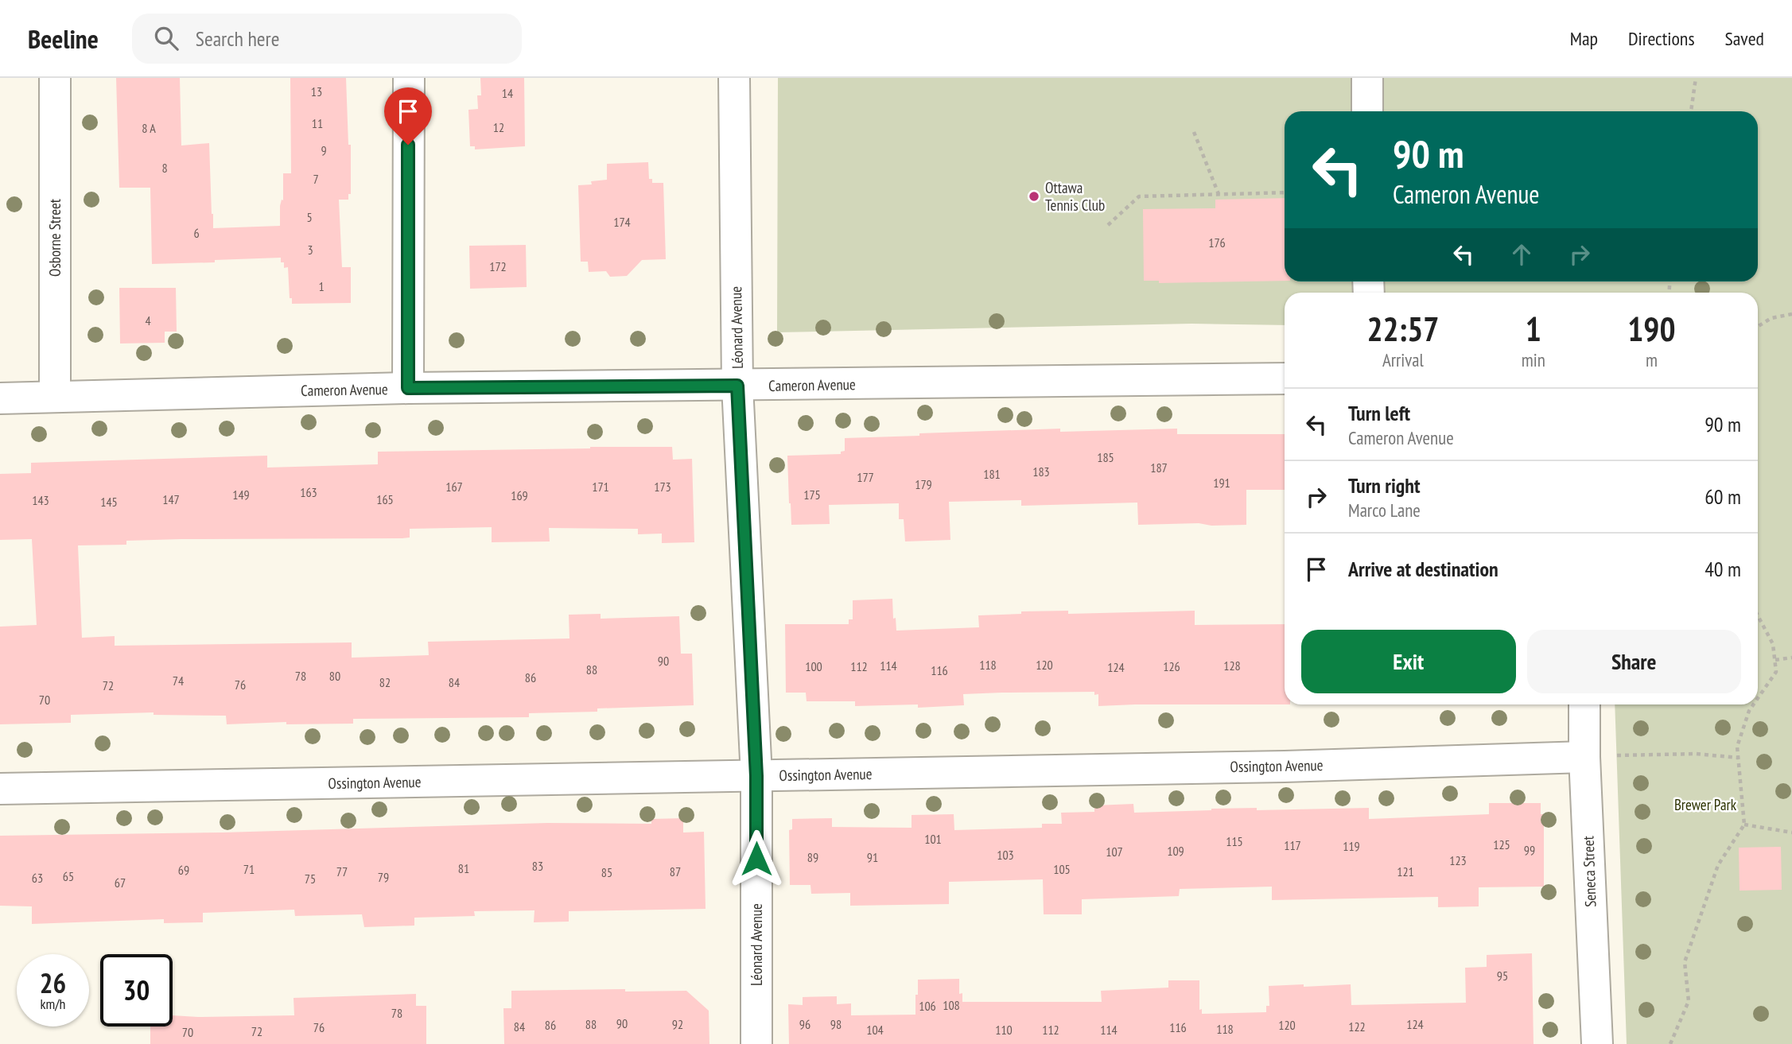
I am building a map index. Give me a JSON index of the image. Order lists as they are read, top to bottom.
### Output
{
  "streets": {
    "street": [
      "Osborne Street",
      "Léonard Avenue",
      "Cameron Avenue",
      "Ossington Avenue",
      "Seneca Street"
    ]
  },
  "crossings": [
    ["Osborne Street", "Cameron Avenue"],
    ["Léonard Avenue", "Cameron Avenue"],
    ["Léonard Avenue", "Ossington Avenue"],
    ["Ossington Avenue", "Seneca Street"]
  ],
  "parks": ["Brewer Park"],
  "places": ["Ottawa Tennis Club"],
  "house_numbers": [
    "13",
    "14",
    "11",
    "12",
    "8 A",
    "9",
    "8",
    "7",
    "5",
    "174",
    "6",
    "176",
    "3",
    "172",
    "1",
    "4",
    "185",
    "187",
    "183",
    "181",
    "177",
    "191",
    "179",
    "167",
    "171",
    "173",
    "163",
    "149",
    "175",
    "169",
    "147",
    "165",
    "143",
    "145",
    "90",
    "118",
    "120",
    "114",
    "128",
    "100",
    "112",
    "126",
    "124",
    "88",
    "116",
    "78",
    "80",
    "86",
    "74",
    "82",
    "84",
    "76",
    "72",
    "70",
    "101",
    "115",
    "125",
    "117",
    "119",
    "99",
    "109",
    "107",
    "103",
    "89",
    "91",
    "123",
    "83",
    "81",
    "71",
    "105",
    "69",
    "77",
    "87",
    "121",
    "85",
    "65",
    "79",
    "63",
    "75",
    "67",
    "95",
    "108",
    "106",
    "78",
    "90",
    "88",
    "92",
    "96",
    "98",
    "124",
    "86",
    "120",
    "84",
    "122",
    "76",
    "116",
    "118",
    "104",
    "110",
    "112",
    "114",
    "72",
    "70"
  ],
  "page": {
    "header": "Beeline",
    "search": "Search here",
    "nav": ["Map", "Directions", "Saved"],
    "turn": ["90 m", "Cameron Avenue"],
    "eta": [
      "22:57",
      "Arrival",
      "1",
      "min",
      "190",
      "m"
    ],
    "list": [
      {
        "name": "Turn left",
        "note": "Cameron Avenue",
        "value": "90 m"
      },
      {
        "name": "Turn right",
        "note": "Marco Lane",
        "value": "60 m"
      },
      {
        "name": "Arrive at destination",
        "value": "40 m"
      }
    ],
    "buttons": ["Exit", "Share"],
    "speed": "26 km/h",
    "limit": "30"
  }
}
